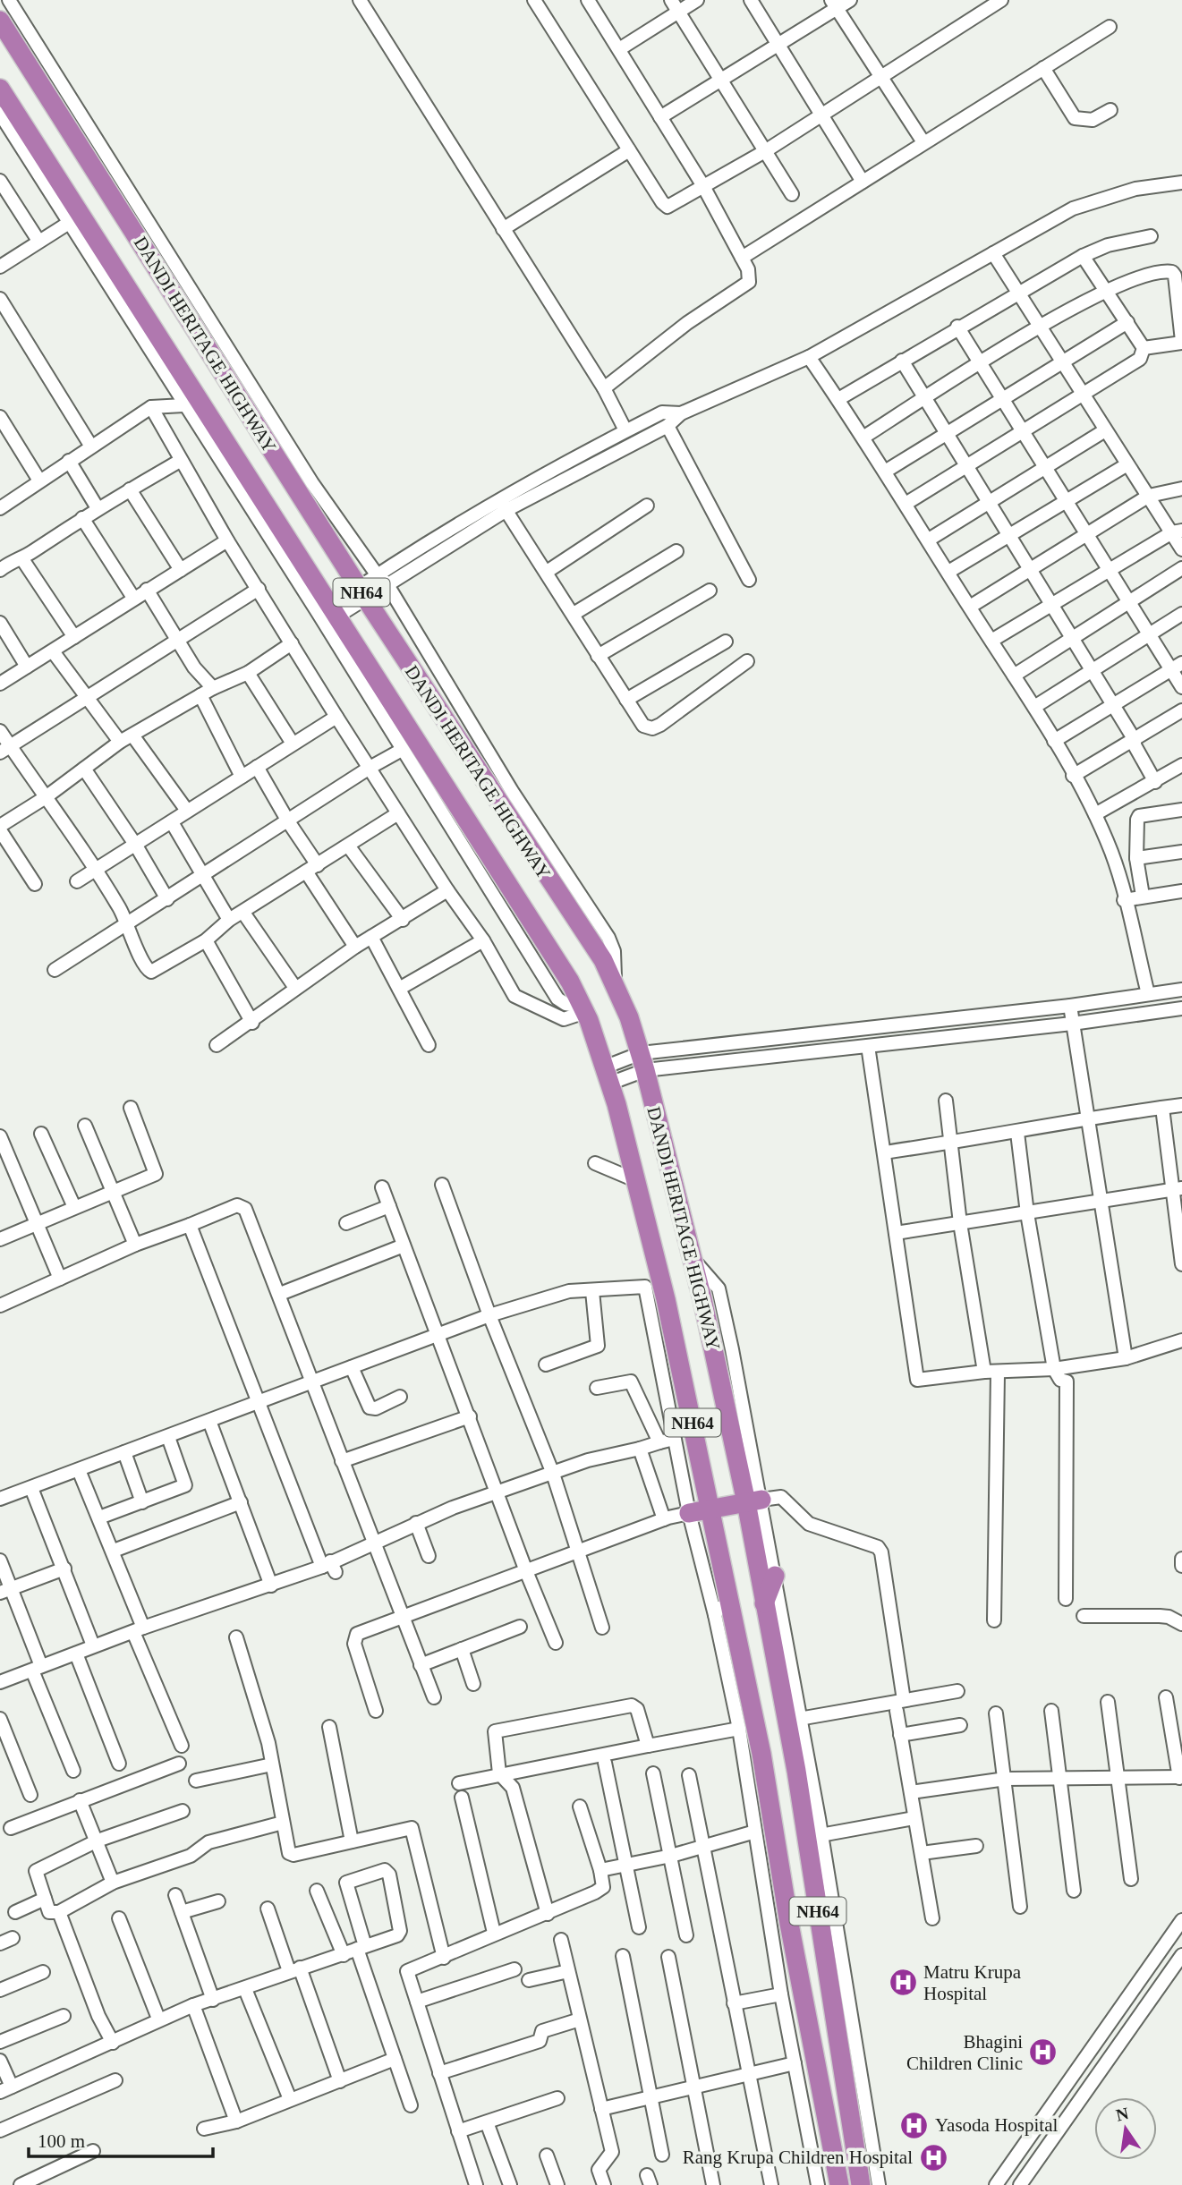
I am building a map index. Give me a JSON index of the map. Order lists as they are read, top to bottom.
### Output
{
  "streets": {
    "highway": ["DANDI HERITAGE HIGHWAY", "NH64"]
  },
  "crossings": [
    ["DANDI HERITAGE HIGHWAY", "NH64"]
  ],
  "places": {
    "hospital": [
      "Matru Krupa Hospital",
      "Bhagini Children Clinic",
      "Yasoda Hospital",
      "Rang Krupa Children Hospital"
    ]
  },
  "scale_bar": "100 m",
  "north": "top"
}
